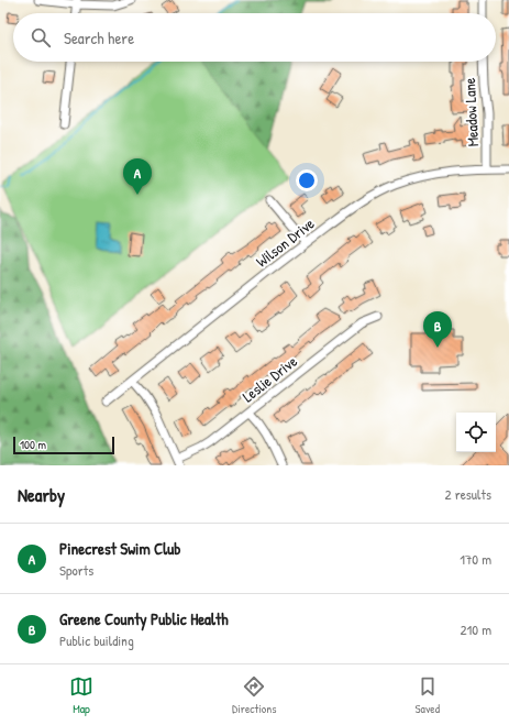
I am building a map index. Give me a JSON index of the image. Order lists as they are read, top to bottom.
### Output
{
  "streets": {
    "street": ["Meadow Lane", "Wilson Drive", "Leslie Drive"]
  },
  "crossings": [
    ["Meadow Lane", "Wilson Drive"]
  ],
  "scale_bar": "100 m",
  "page": {
    "search": "Search here",
    "pins": ["A", "B"],
    "scale": "100 m",
    "heading": ["Nearby", "2 results"],
    "list": [
      {
        "mark": "A",
        "name": "Pinecrest Swim Club",
        "note": "Sports",
        "value": "170 m"
      },
      {
        "mark": "B",
        "name": "Greene County Public Health",
        "note": "Public building",
        "value": "210 m"
      }
    ],
    "nav": ["Map", "Directions", "Saved"]
  }
}
